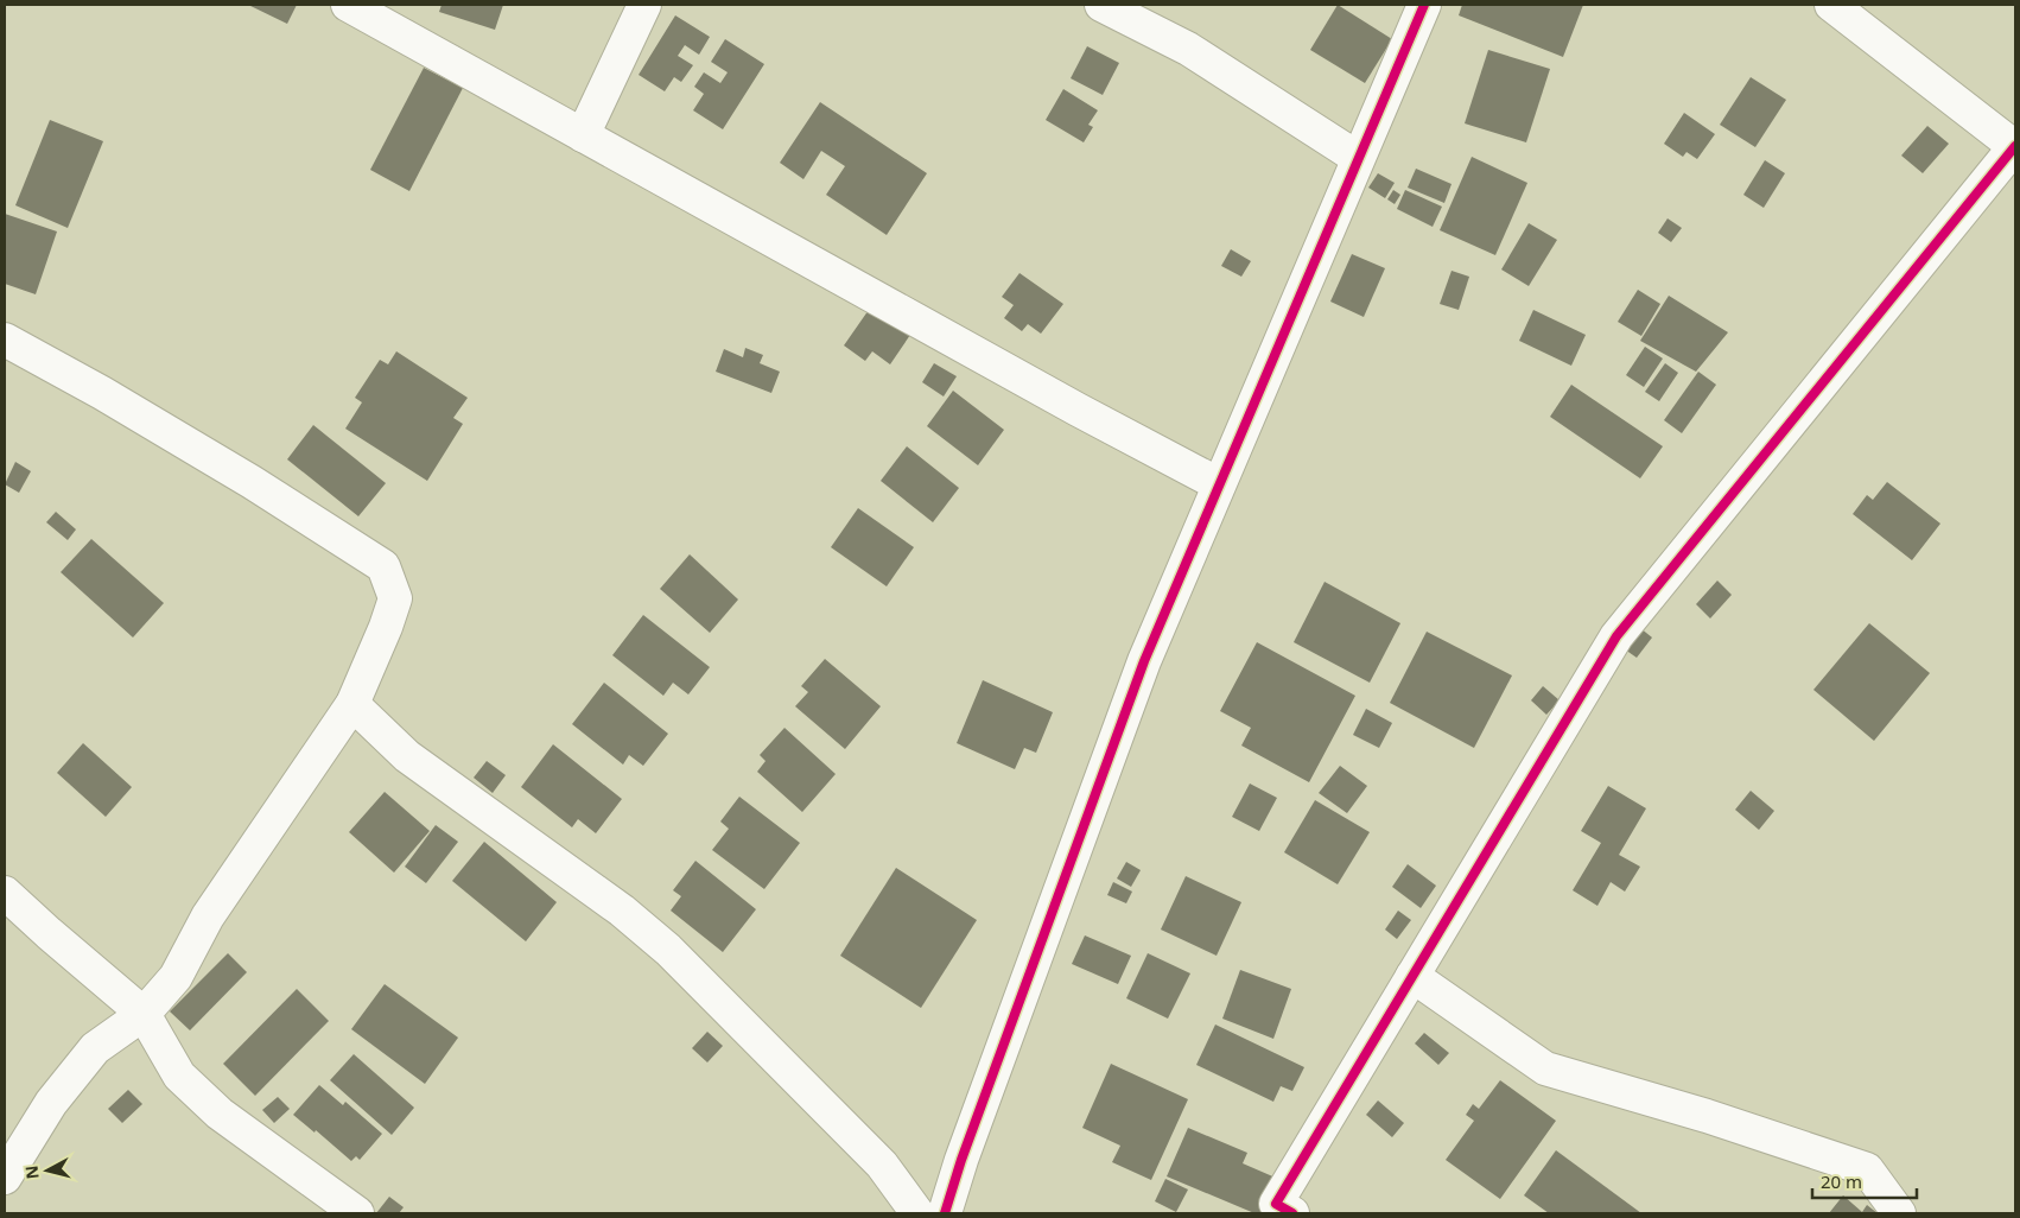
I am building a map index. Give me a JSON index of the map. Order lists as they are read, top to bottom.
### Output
{
  "scale_bar": "20 m",
  "north": "left"
}
